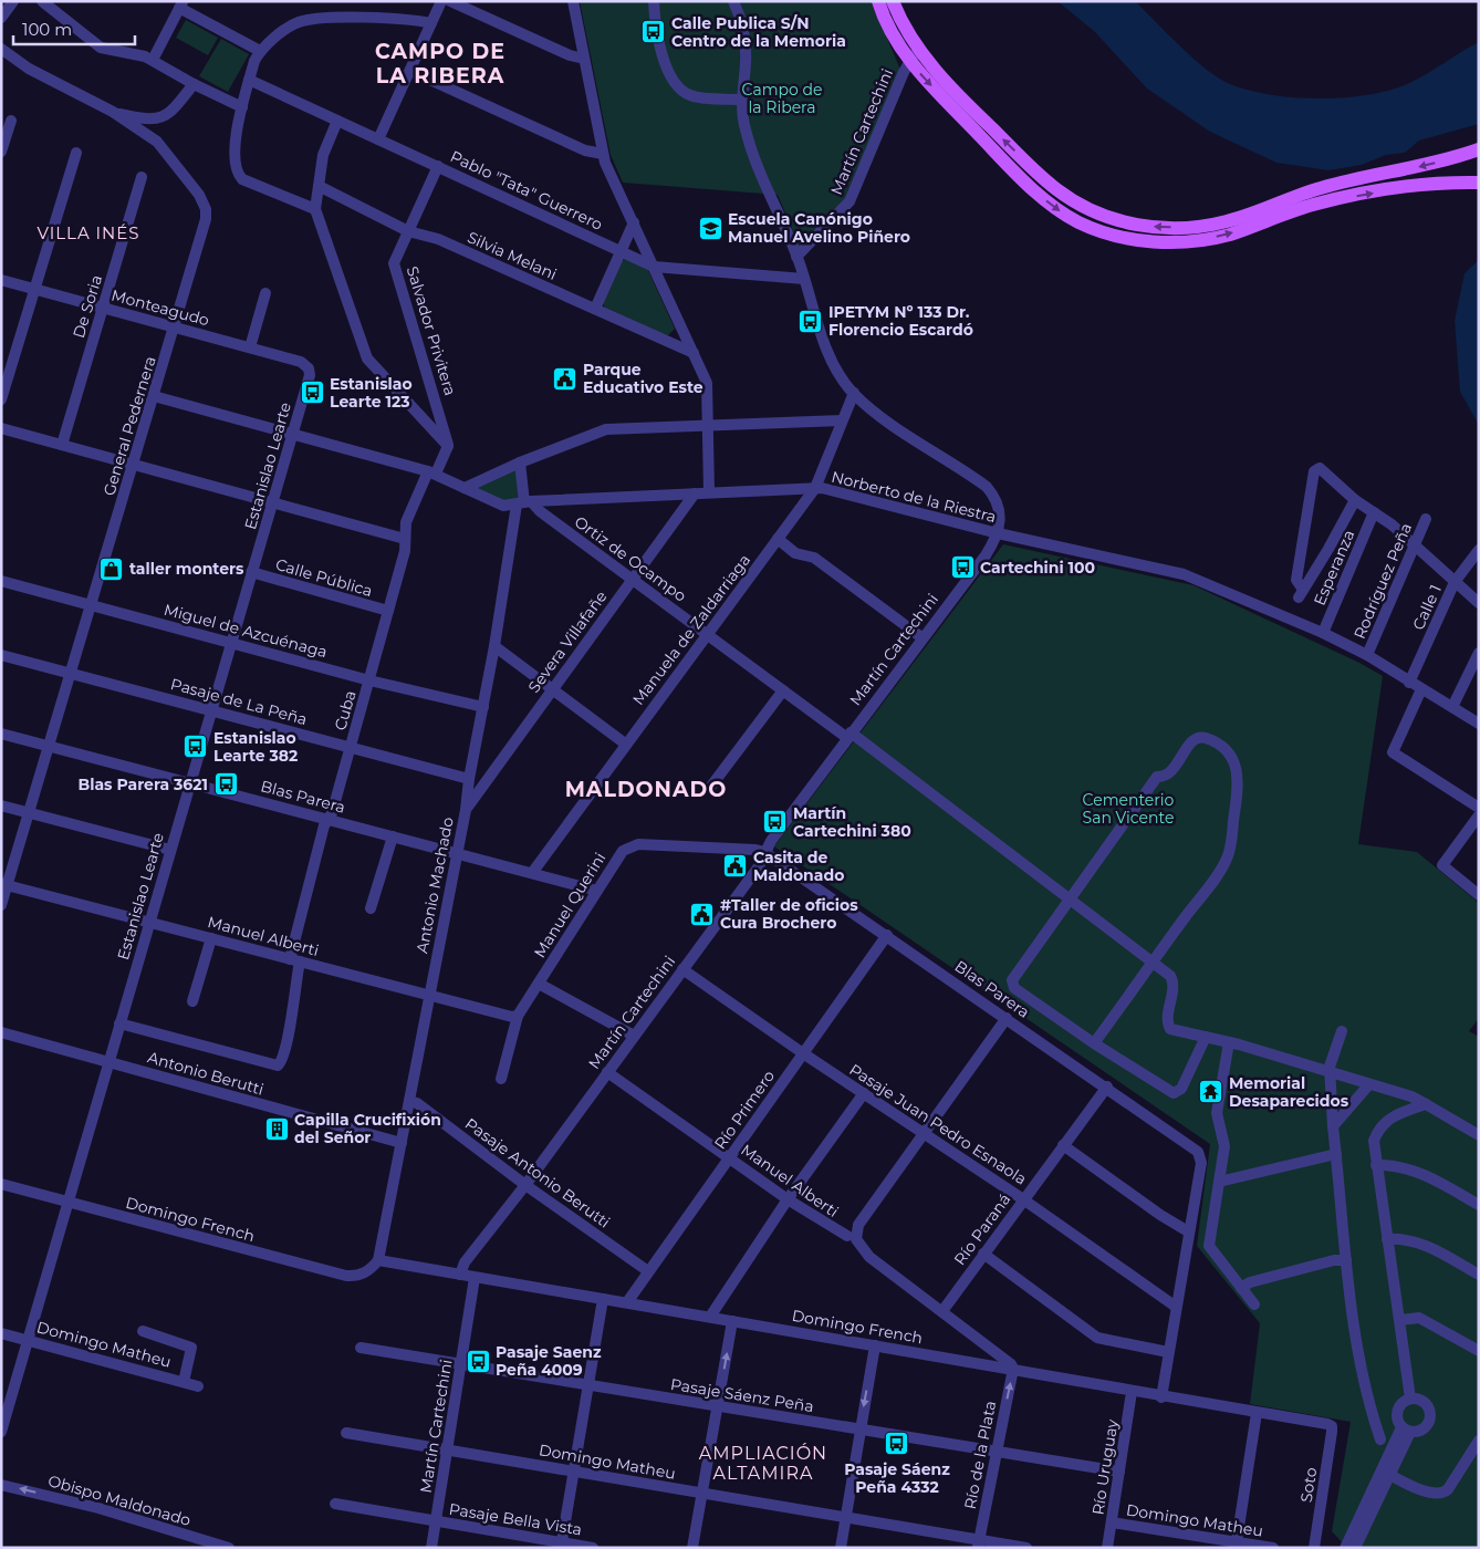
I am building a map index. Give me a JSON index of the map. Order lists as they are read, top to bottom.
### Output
{
  "streets": {
    "street": [
      "Martín Cartechini",
      "Pablo \"Tata\" Guerrero",
      "Silvia Melani",
      "De Soria",
      "Monteagudo",
      "Salvador Privitera",
      "General Pedernera",
      "Estanislao Learte",
      "Norberto de la Riestra",
      "Ortiz de Ocampo",
      "Esperanza",
      "Calle Pública",
      "Rodríguez Peña",
      "Calle 1",
      "Manuela de Zaldarriaga",
      "Miguel de Azcuénaga",
      "Severa Villafañe",
      "Pasaje de La Peña",
      "Cuba",
      "Blas Parera",
      "Antonio Machado",
      "Manuel Querini",
      "Manuel Alberti",
      "Antonio Berutti",
      "Río Primero",
      "Pasaje Juan Pedro Esnaola",
      "Pasaje Antonio Berutti",
      "Domingo French",
      "Río Paraná",
      "Domingo Matheu",
      "Pasaje Sáenz Peña",
      "Río de la Plata",
      "Río Uruguay",
      "Soto",
      "Obispo Maldonado",
      "Pasaje Bella Vista"
    ]
  },
  "crossings": [
    ["Martín Cartechini", "Pablo \"Tata\" Guerrero"],
    ["Martín Cartechini", "Norberto de la Riestra"],
    ["Martín Cartechini", "Ortiz de Ocampo"],
    ["Martín Cartechini", "Manuela de Zaldarriaga"],
    ["Martín Cartechini", "Blas Parera"],
    ["Martín Cartechini", "Manuel Querini"],
    ["Martín Cartechini", "Manuel Alberti"],
    ["Martín Cartechini", "Pasaje Juan Pedro Esnaola"],
    ["Martín Cartechini", "Pasaje Antonio Berutti"],
    ["Martín Cartechini", "Domingo French"],
    ["Martín Cartechini", "Domingo Matheu"],
    ["Martín Cartechini", "Pasaje Sáenz Peña"],
    ["Martín Cartechini", "Pasaje Bella Vista"],
    ["Pablo \"Tata\" Guerrero", "Salvador Privitera"],
    ["Silvia Melani", "Salvador Privitera"],
    ["De Soria", "Monteagudo"],
    ["Monteagudo", "General Pedernera"],
    ["Monteagudo", "Estanislao Learte"],
    ["Salvador Privitera", "Cuba"],
    ["General Pedernera", "Norberto de la Riestra"],
    ["General Pedernera", "Miguel de Azcuénaga"],
    ["General Pedernera", "Pasaje de La Peña"],
    ["General Pedernera", "Blas Parera"],
    ["General Pedernera", "Manuel Alberti"],
    ["Estanislao Learte", "Norberto de la Riestra"],
    ["Estanislao Learte", "Calle Pública"],
    ["Estanislao Learte", "Miguel de Azcuénaga"],
    ["Estanislao Learte", "Pasaje de La Peña"],
    ["Estanislao Learte", "Cuba"],
    ["Estanislao Learte", "Blas Parera"],
    ["Estanislao Learte", "Manuel Alberti"],
    ["Estanislao Learte", "Antonio Berutti"],
    ["Estanislao Learte", "Domingo French"],
    ["Estanislao Learte", "Domingo Matheu"],
    ["Norberto de la Riestra", "Ortiz de Ocampo"],
    ["Norberto de la Riestra", "Esperanza"],
    ["Norberto de la Riestra", "Rodríguez Peña"],
    ["Norberto de la Riestra", "Calle 1"],
    ["Norberto de la Riestra", "Manuela de Zaldarriaga"],
    ["Norberto de la Riestra", "Severa Villafañe"],
    ["Norberto de la Riestra", "Cuba"],
    ["Norberto de la Riestra", "Antonio Machado"],
    ["Ortiz de Ocampo", "Manuela de Zaldarriaga"],
    ["Ortiz de Ocampo", "Severa Villafañe"],
    ["Ortiz de Ocampo", "Antonio Machado"],
    ["Calle Pública", "Cuba"],
    ["Manuela de Zaldarriaga", "Blas Parera"],
    ["Miguel de Azcuénaga", "Cuba"],
    ["Miguel de Azcuénaga", "Antonio Machado"],
    ["Severa Villafañe", "Antonio Machado"],
    ["Pasaje de La Peña", "Cuba"],
    ["Pasaje de La Peña", "Antonio Machado"],
    ["Cuba", "Blas Parera"],
    ["Cuba", "Manuel Alberti"],
    ["Blas Parera", "Antonio Machado"],
    ["Blas Parera", "Manuel Querini"],
    ["Blas Parera", "Río Primero"],
    ["Blas Parera", "Río Paraná"],
    ["Antonio Machado", "Manuel Alberti"],
    ["Antonio Machado", "Antonio Berutti"],
    ["Antonio Machado", "Pasaje Antonio Berutti"],
    ["Antonio Machado", "Domingo French"],
    ["Manuel Querini", "Manuel Alberti"],
    ["Manuel Alberti", "Río Primero"],
    ["Manuel Alberti", "Domingo French"],
    ["Manuel Alberti", "Río Paraná"],
    ["Manuel Alberti", "Río de la Plata"],
    ["Río Primero", "Pasaje Juan Pedro Esnaola"],
    ["Río Primero", "Pasaje Antonio Berutti"],
    ["Río Primero", "Domingo French"],
    ["Pasaje Juan Pedro Esnaola", "Río Paraná"],
    ["Domingo French", "Río de la Plata"],
    ["Domingo French", "Río Uruguay"],
    ["Domingo French", "Soto"],
    ["Domingo Matheu", "Río de la Plata"],
    ["Domingo Matheu", "Río Uruguay"],
    ["Pasaje Sáenz Peña", "Río de la Plata"],
    ["Pasaje Sáenz Peña", "Río Uruguay"]
  ],
  "one_way": ["Río de la Plata", "Obispo Maldonado"],
  "districts": [
    "CAMPO DE LA RIBERA",
    "VILLA INÉS",
    "MALDONADO",
    "AMPLIACIÓN ALTAMIRA"
  ],
  "parks": ["Campo de la Ribera", "Cementerio San Vicente"],
  "places": {
    "bus stop": [
      "Calle Publica S/N Centro de la Memoria",
      "IPETYM Nº 133 Dr. Florencio Escardó",
      "Estanislao Learte 123",
      "Cartechini 100",
      "Estanislao Learte 382",
      "Blas Parera 3621",
      "Martín Cartechini 380",
      "Pasaje Saenz Peña 4009",
      "Pasaje Sáenz Peña 4332"
    ],
    "school or university": ["Escuela Canónigo Manuel Avelino Piñero"],
    "public building": ["Parque Educativo Este", "Casita de Maldonado", "#Taller de oficios Cura Brochero"],
    "shop": ["taller monters"],
    "temple": ["Memorial Desaparecidos"],
    "building": ["Capilla Crucifixión del Señor"]
  },
  "scale_bar": "100 m"
}
